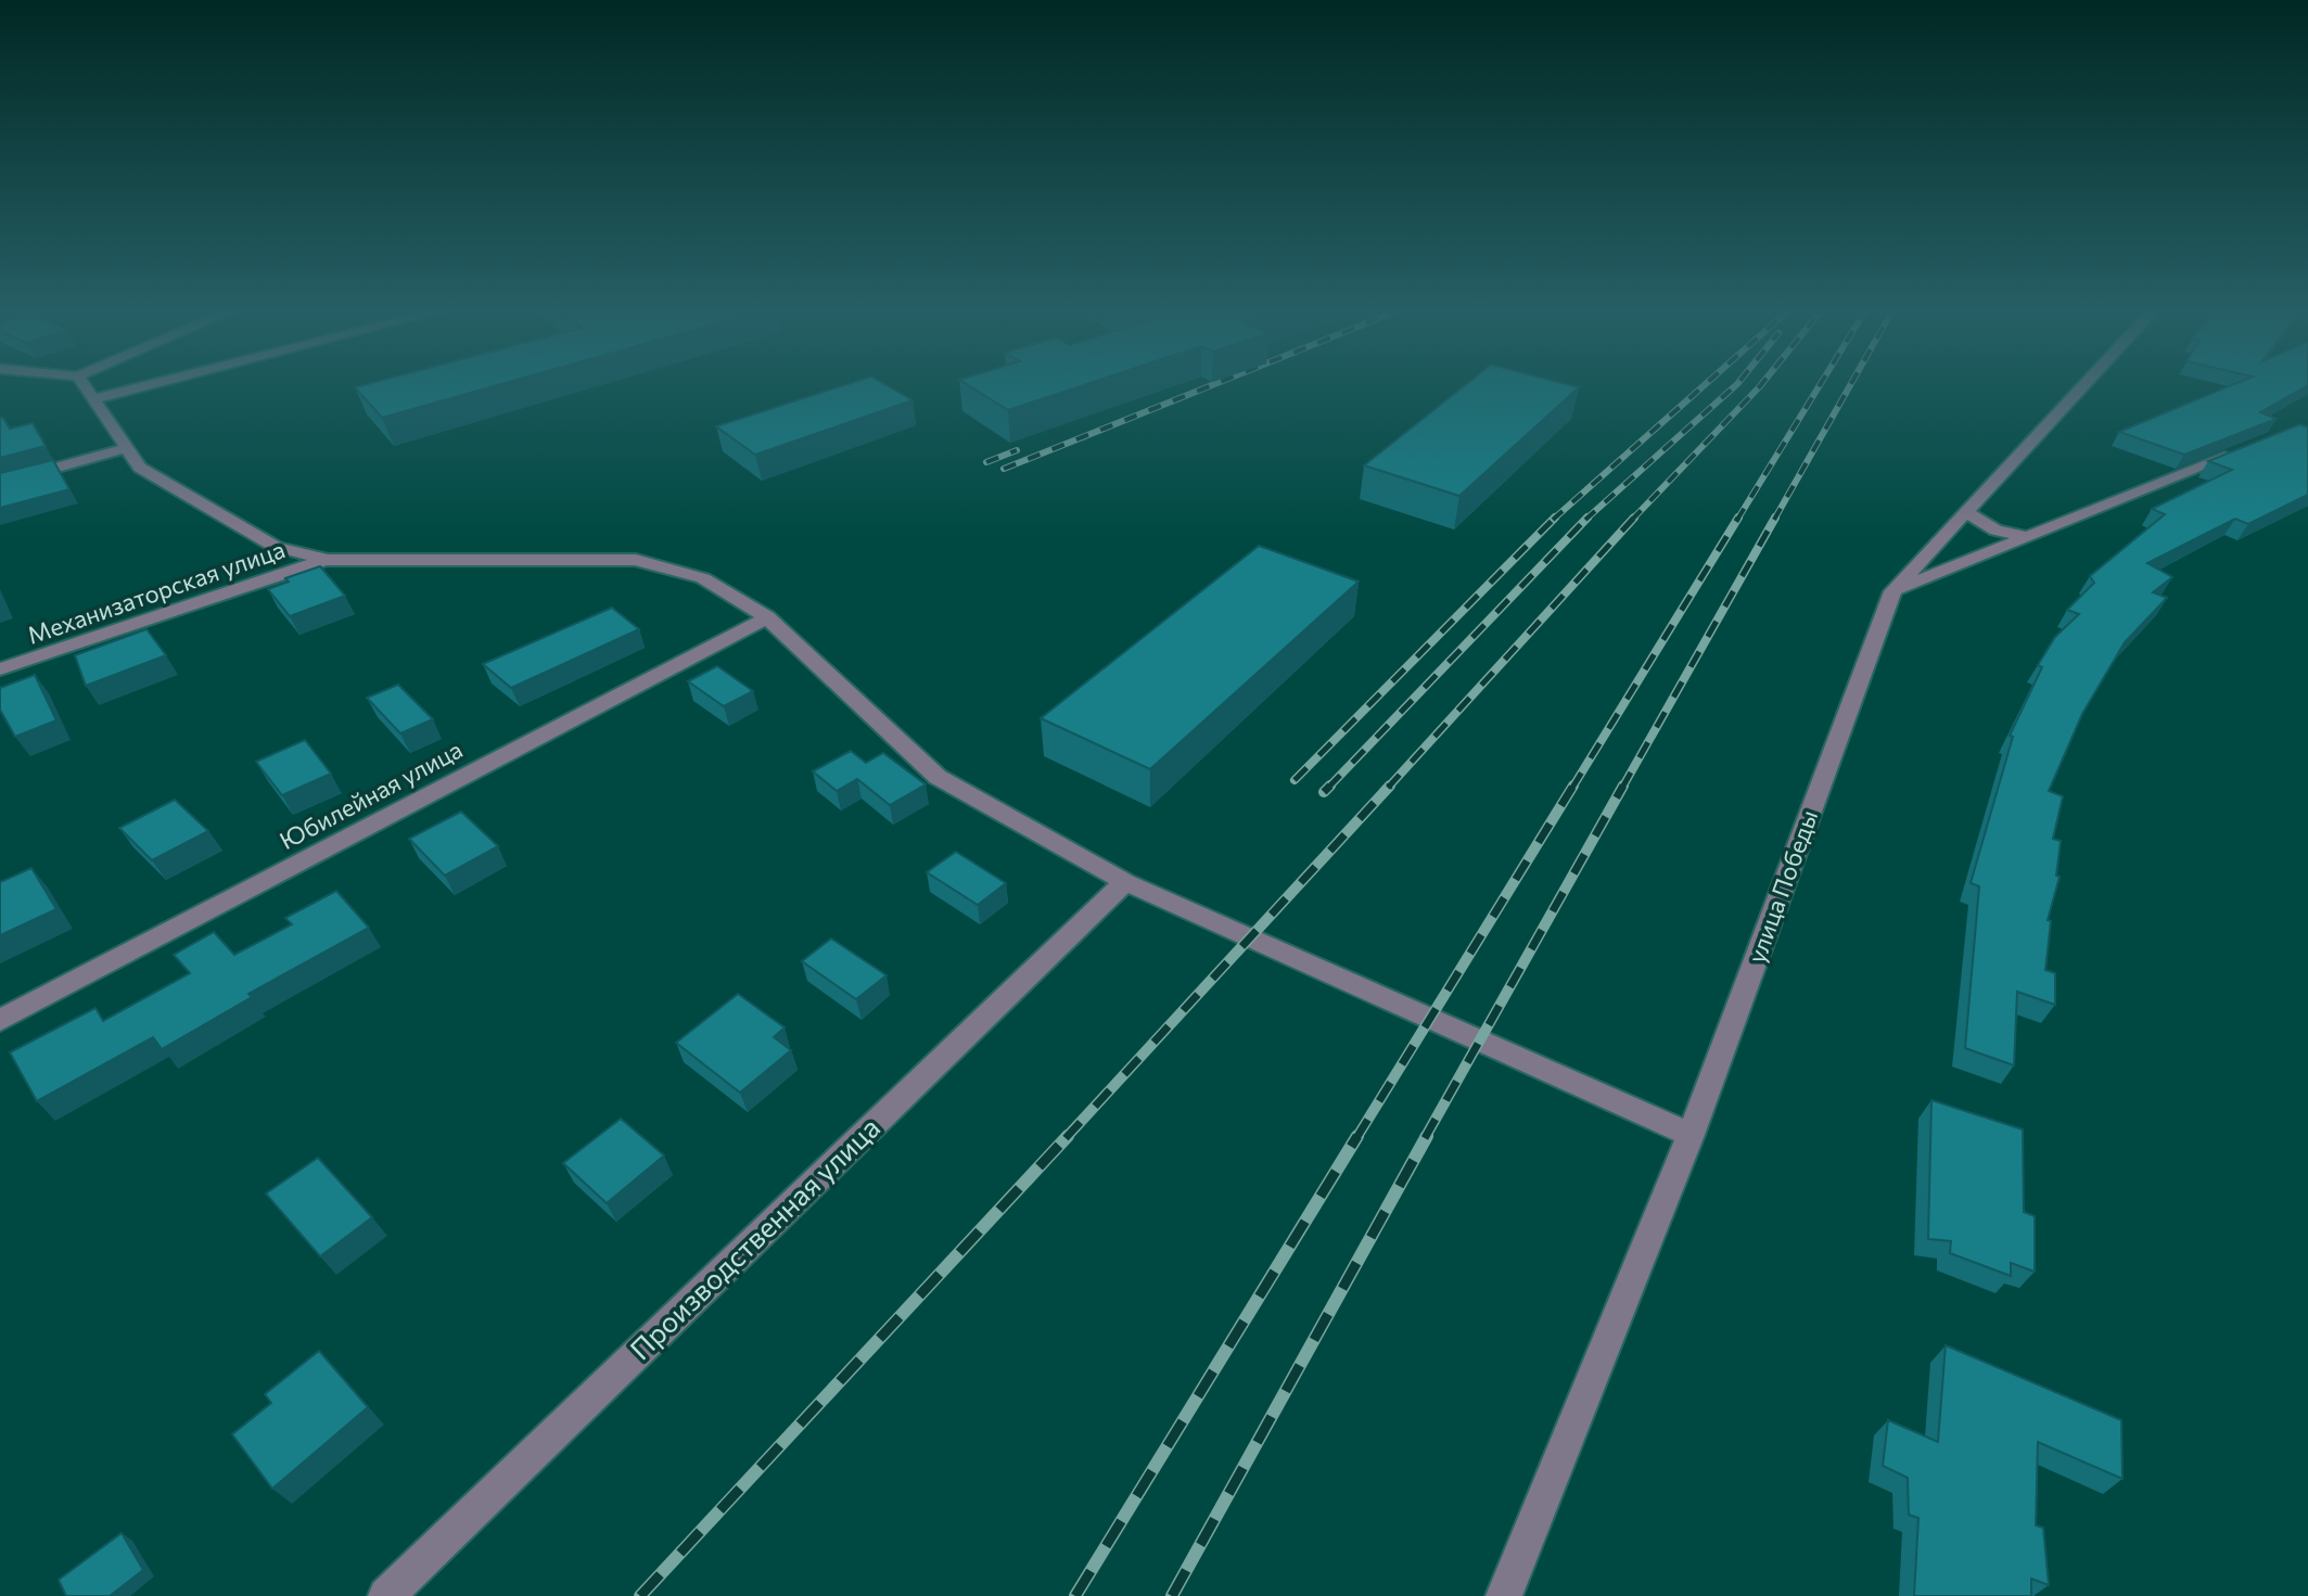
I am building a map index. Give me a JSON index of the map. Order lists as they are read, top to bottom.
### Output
{
  "streets": {
    "street": [
      "Механизаторская улица",
      "Юбилейная улица",
      "улица Победы",
      "Производственная улица"
    ]
  }
}
